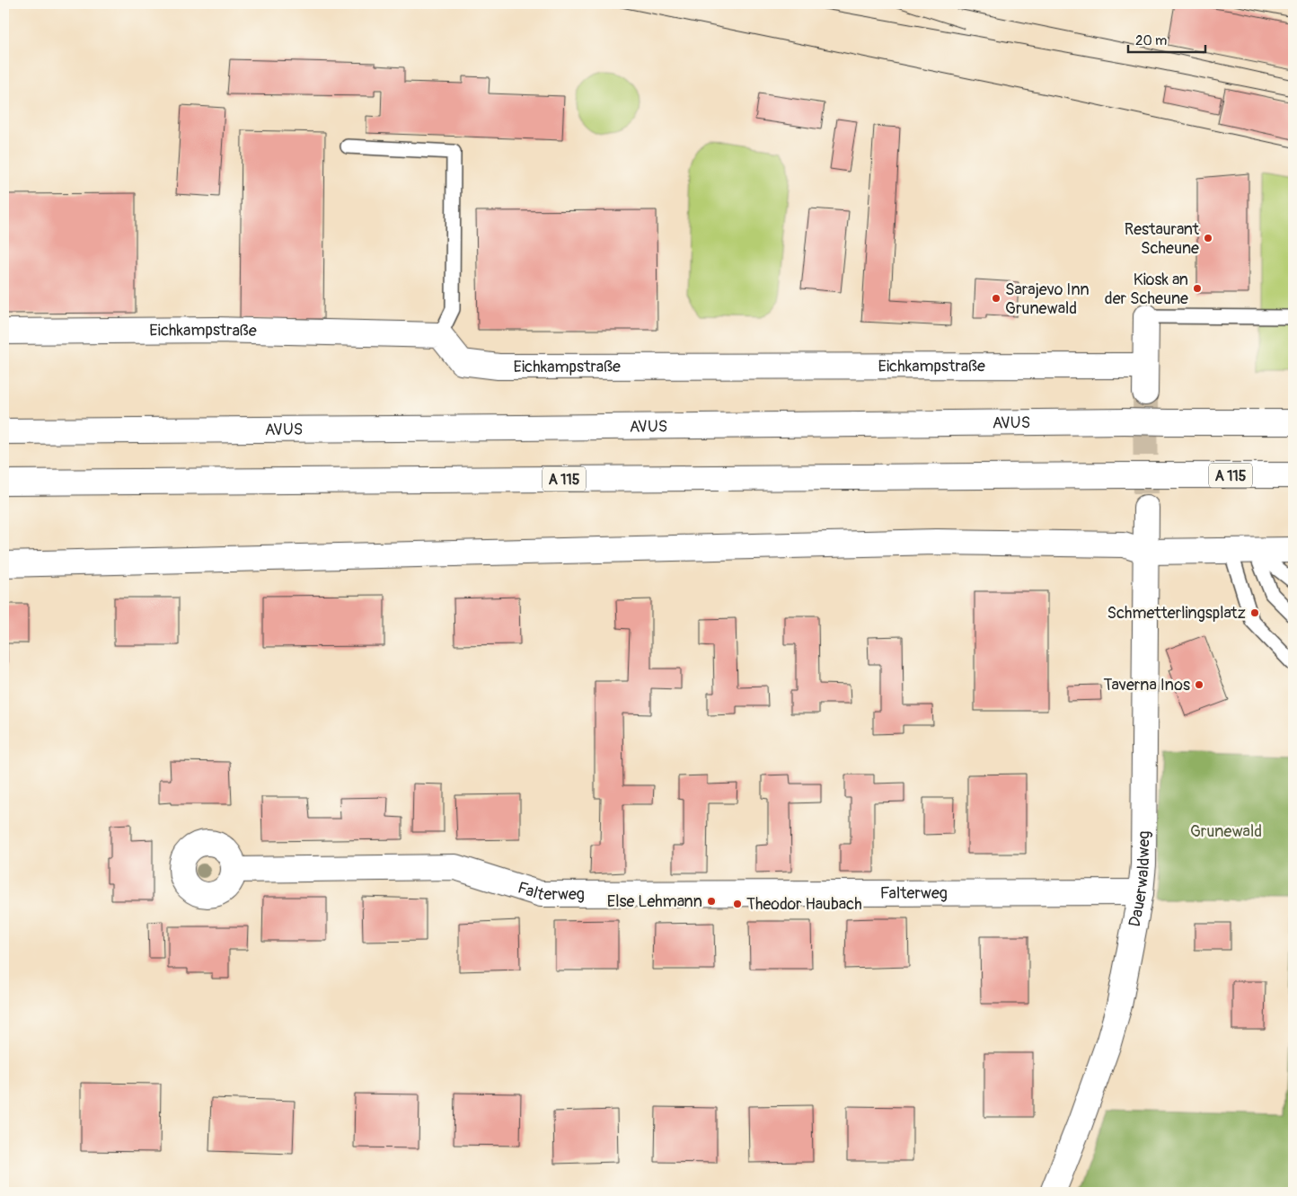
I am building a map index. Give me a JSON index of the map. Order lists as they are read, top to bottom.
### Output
{
  "streets": {
    "main road": [
      "Eichkampstraße",
      "AVUS",
      "A 115",
      "Dauerwaldweg",
      "Falterweg"
    ]
  },
  "crossings": [
    ["Dauerwaldweg", "Falterweg"]
  ],
  "parks": ["Grunewald"],
  "places": [
    "Restaurant Scheune",
    "Kiosk an der Scheune",
    "Sarajevo Inn Grunewald",
    "Schmetterlingsplatz",
    "Taverna Inos",
    "Else Lehmann",
    "Theodor Haubach"
  ],
  "scale_bar": "20 m"
}
